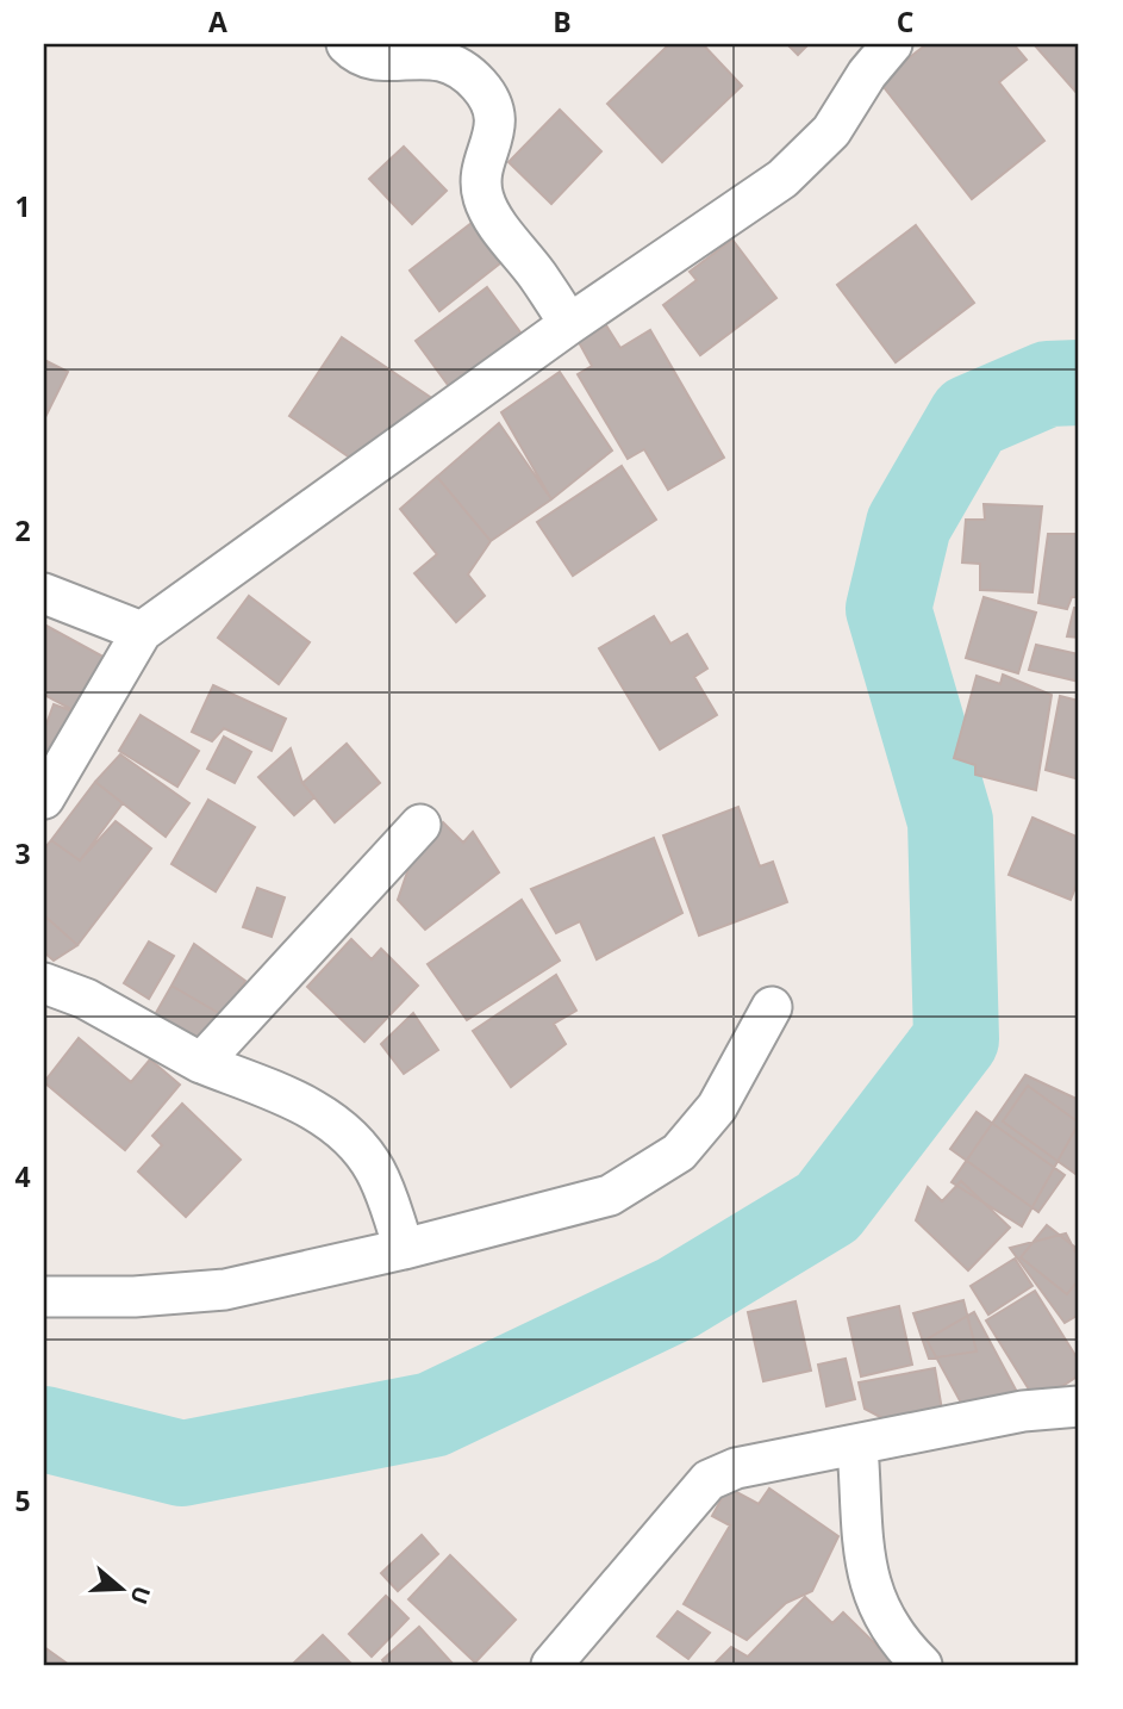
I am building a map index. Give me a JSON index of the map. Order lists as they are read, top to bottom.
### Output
{
  "north": "right",
  "grid": {
    "columns": ["A", "B", "C"],
    "rows": [
      "1",
      "2",
      "3",
      "4",
      "5"
    ]
  }
}
